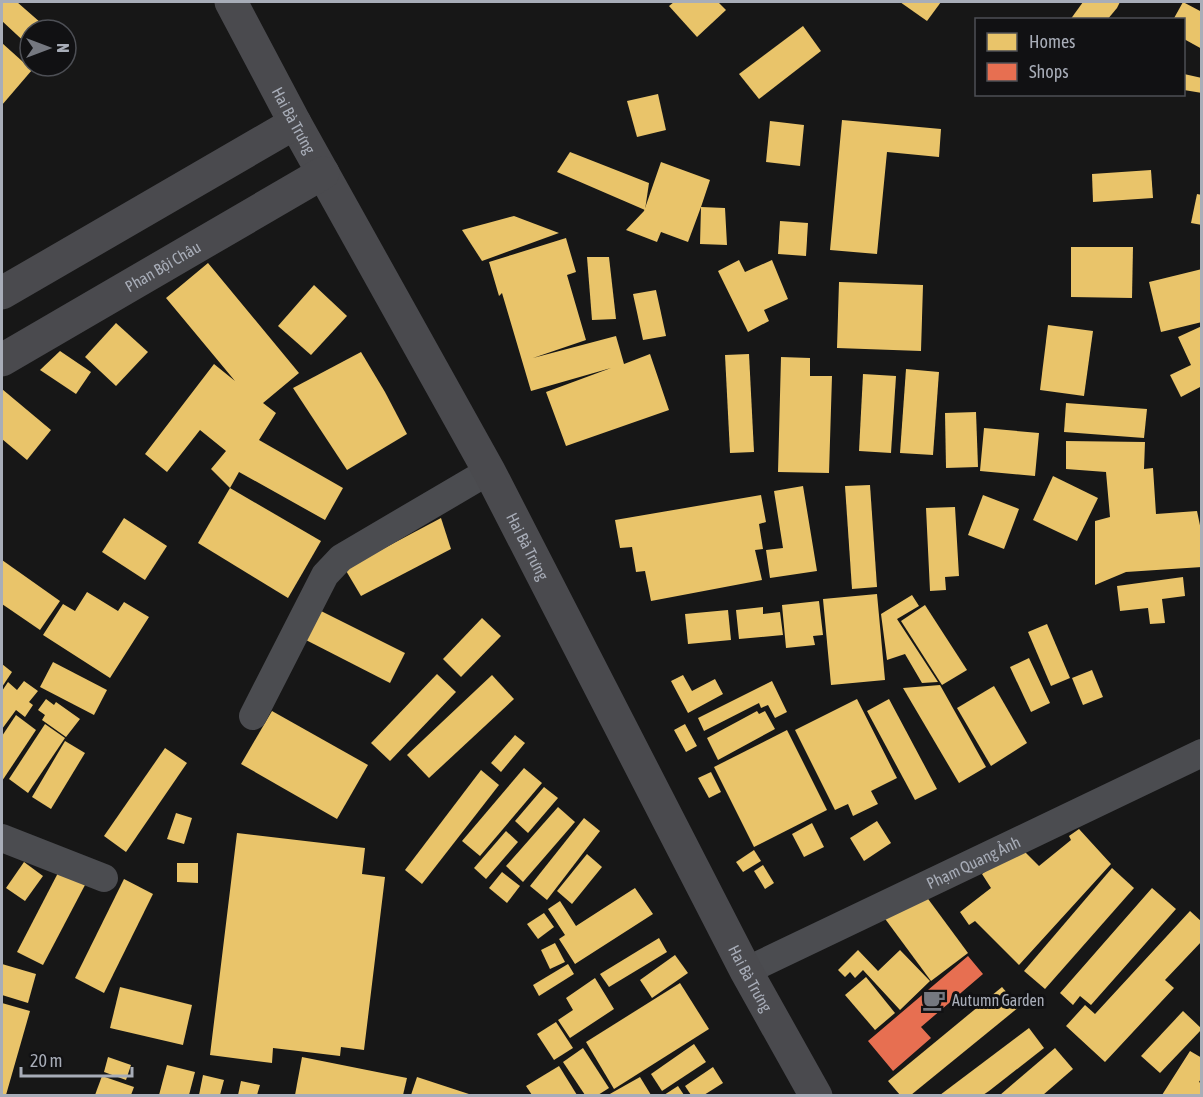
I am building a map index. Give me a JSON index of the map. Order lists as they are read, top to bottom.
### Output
{
  "streets": {
    "main road": ["Hai Bà Trưng", "Phan Bội Châu"],
    "street": ["Phạm Quang Ảnh"]
  },
  "crossings": [
    ["Hai Bà Trưng", "Phan Bội Châu"],
    ["Hai Bà Trưng", "Phạm Quang Ảnh"]
  ],
  "places": {
    "cafe": ["Autumn Garden"]
  },
  "legend": ["Homes", "Shops"],
  "scale_bar": "20 m",
  "north": "right"
}
